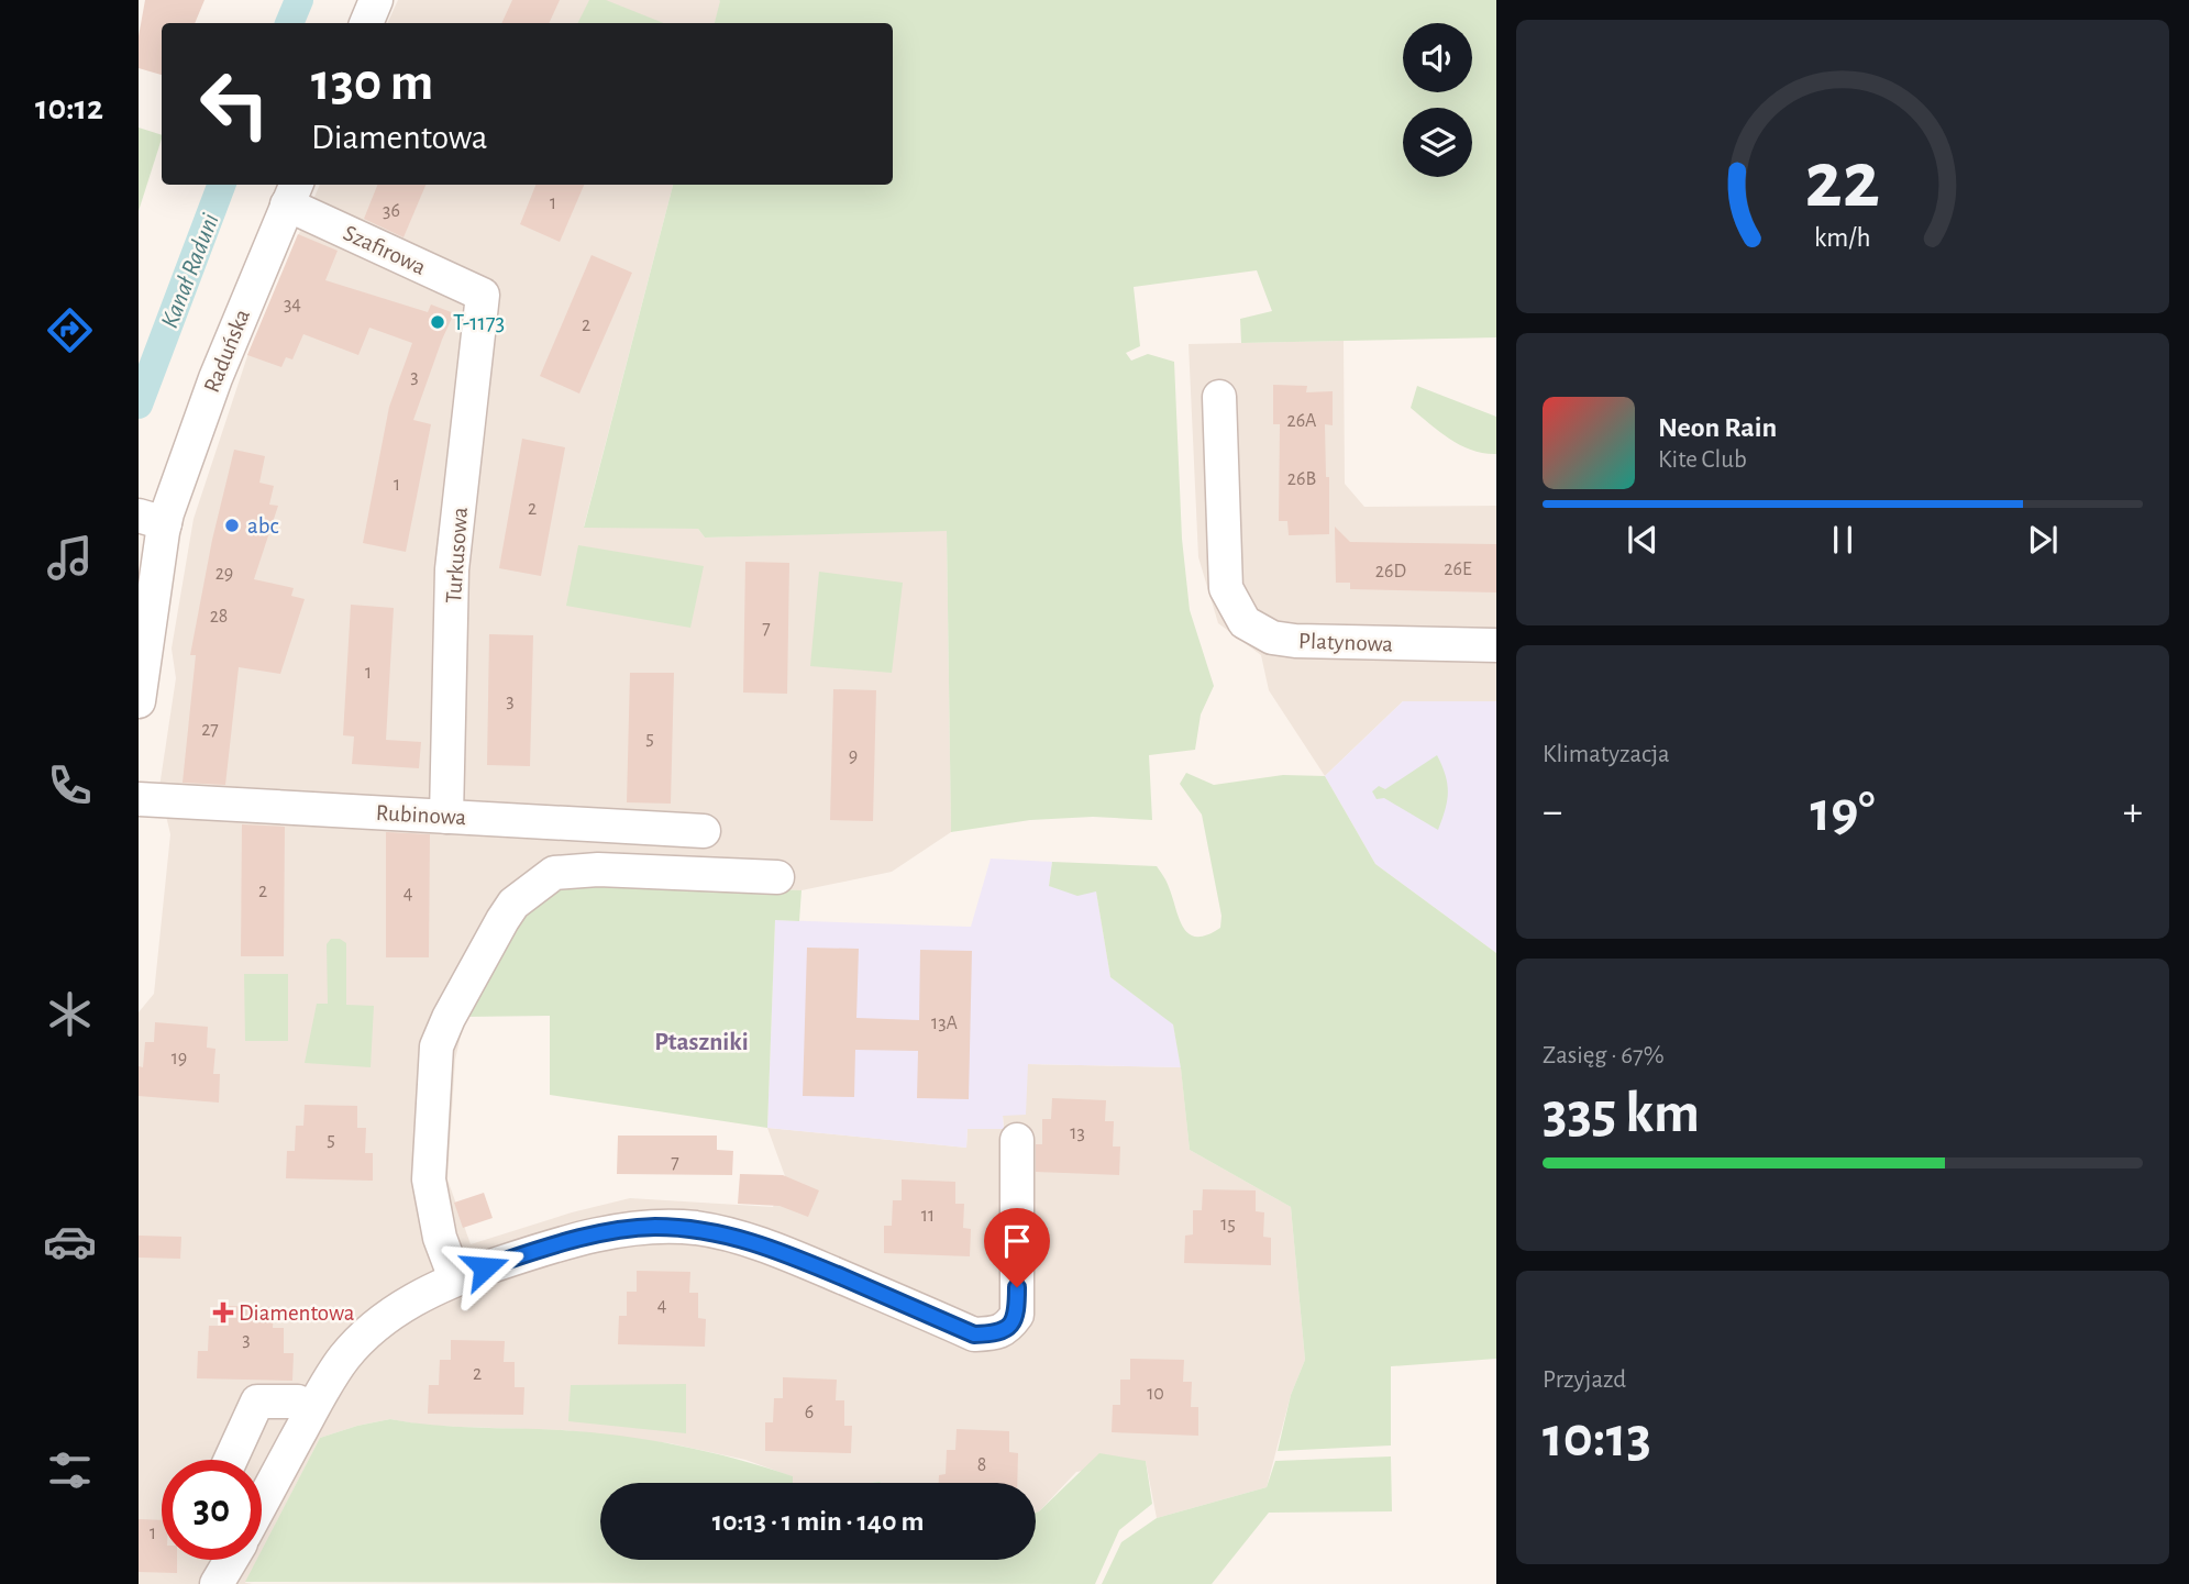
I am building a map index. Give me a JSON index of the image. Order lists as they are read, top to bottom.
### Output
{
  "streets": {
    "street": [
      "Szafirowa",
      "Raduńska",
      "Turkusowa",
      "Platynowa",
      "Rubinowa"
    ]
  },
  "crossings": [
    ["Szafirowa", "Raduńska"],
    ["Szafirowa", "Turkusowa"],
    ["Turkusowa", "Rubinowa"]
  ],
  "districts": ["Ptaszniki"],
  "water": ["Kanał Raduni"],
  "places": {
    "other": ["T-1173", "abc"],
    "health": ["Diamentowa"]
  },
  "house_numbers": [
    "1",
    "36",
    "34",
    "2",
    "3",
    "26A",
    "26B",
    "1",
    "2",
    "26E",
    "26D",
    "29",
    "28",
    "7",
    "1",
    "3",
    "27",
    "5",
    "9",
    "2",
    "4",
    "13A",
    "19",
    "13",
    "5",
    "7",
    "11",
    "15",
    "4",
    "3",
    "2",
    "10",
    "6",
    "8",
    "1"
  ],
  "page": {
    "tabs": "10:12",
    "turn": ["130 m", "Diamentowa"],
    "song": ["Neon Rain", "Kite Club"],
    "tile": [
      "Klimatyzacja",
      ["Zasięg · 67%", "335 km"],
      ["Przyjazd", "10:13"]
    ],
    "heat": ["−", "19°", "+"],
    "limit": "30",
    "trip": "10:13 · 1 min · 140 m",
    "gauge": ["22", "km/h"]
  }
}
